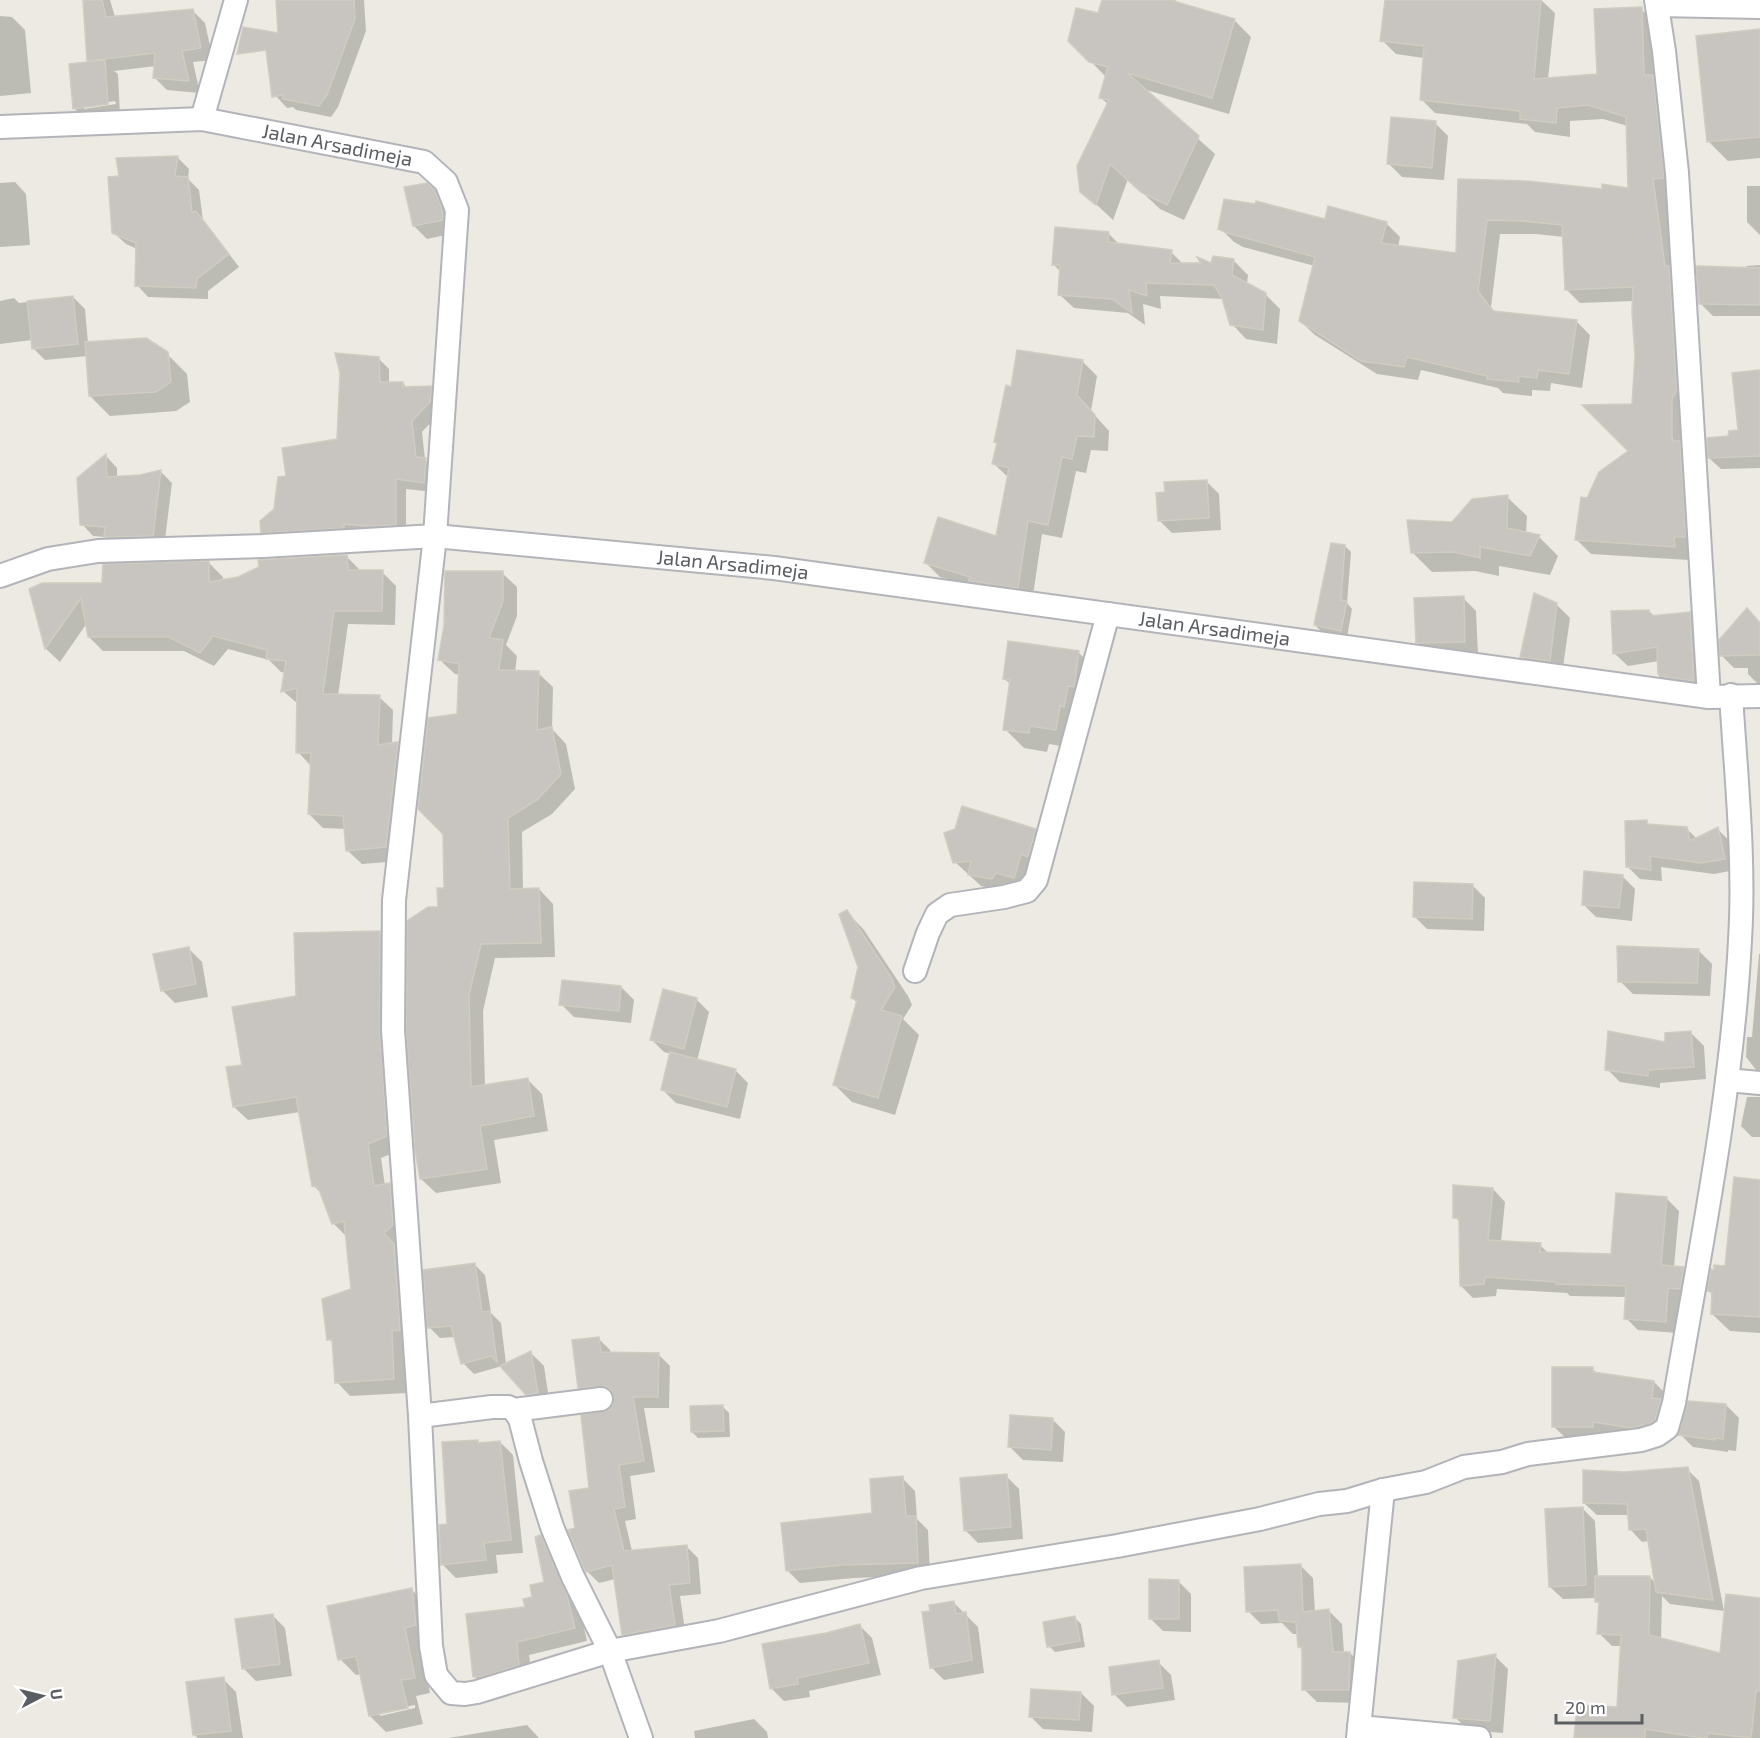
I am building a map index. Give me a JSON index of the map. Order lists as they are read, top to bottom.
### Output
{
  "streets": {
    "street": ["Jalan Arsadimeja"]
  },
  "scale_bar": "20 m",
  "north": "right"
}
